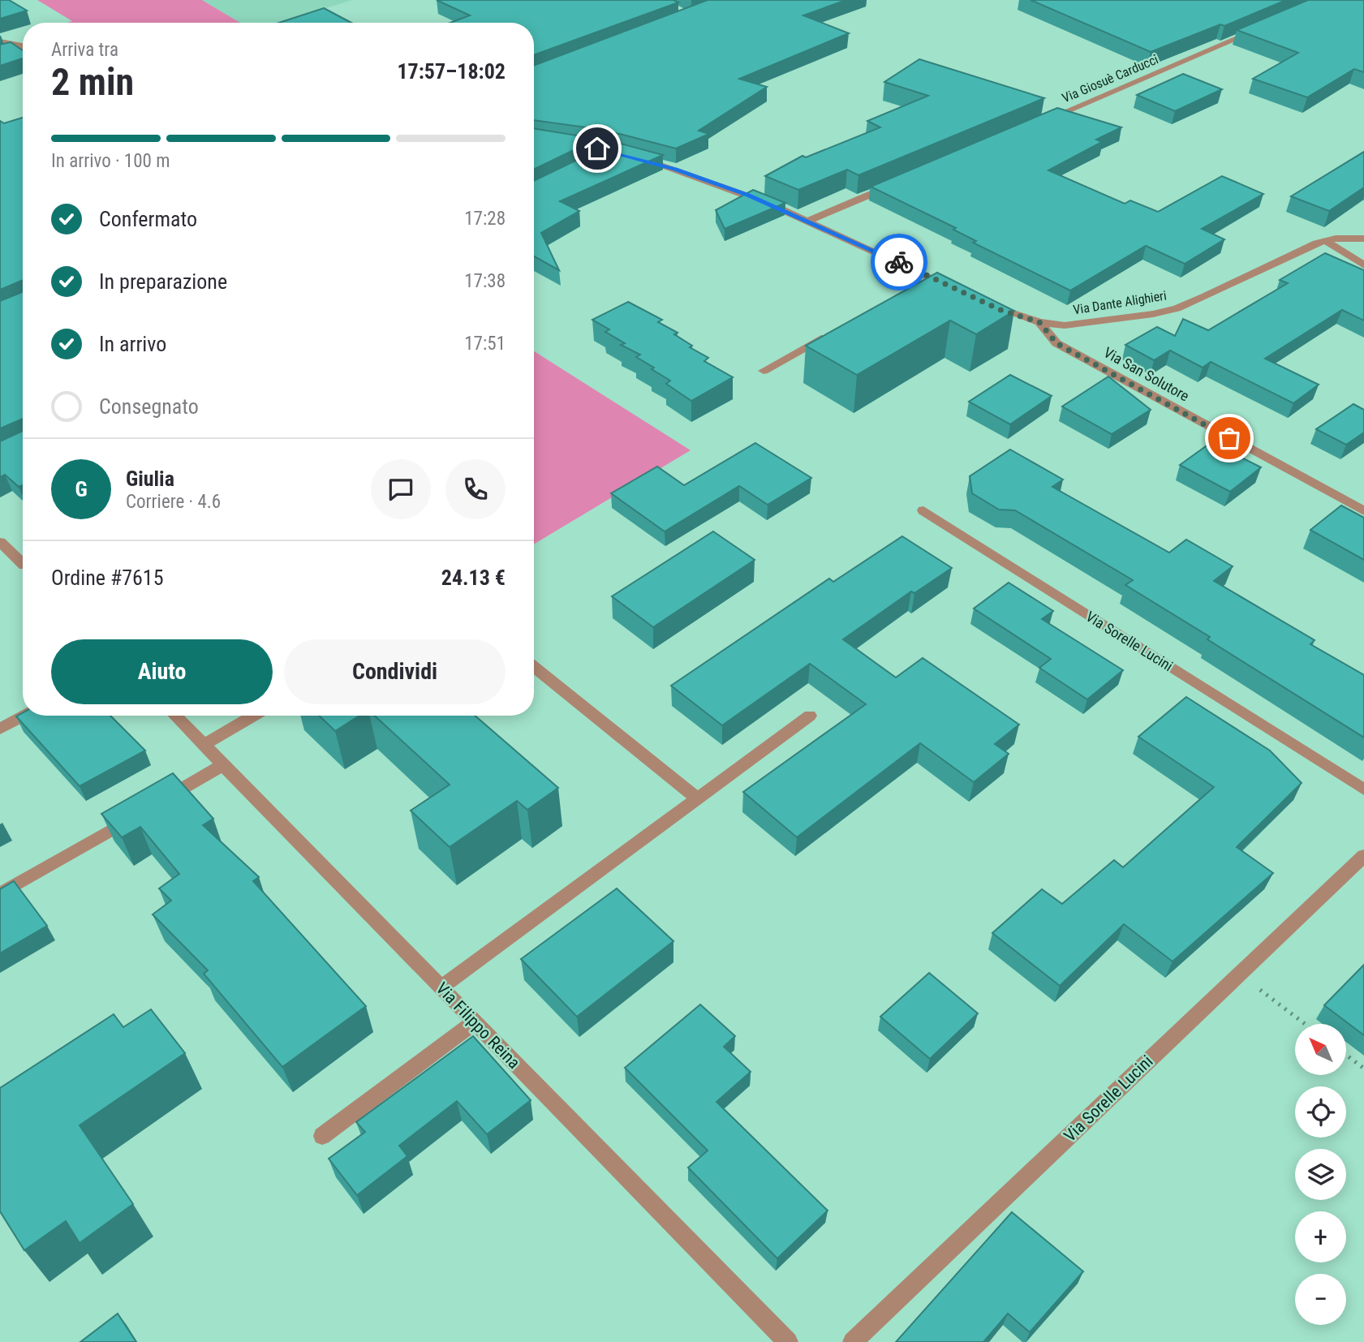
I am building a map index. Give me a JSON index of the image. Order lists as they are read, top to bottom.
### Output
{
  "streets": {
    "street": [
      "Via Giosuè Carducci",
      "Via Dante Alighieri",
      "Via San Solutore",
      "Via Sorelle Lucini",
      "Via Filippo Reina"
    ]
  },
  "crossings": [
    ["Via Dante Alighieri", "Via San Solutore"]
  ],
  "north": "top left",
  "page": {
    "heading": ["2 min", "Arriva tra", "17:57–18:02"],
    "panel": [
      "Giulia",
      "Corriere · 4.6",
      "Ordine #7615",
      "24.13 €"
    ],
    "bar": "In arrivo · 100 m",
    "list": [
      ["Confermato", "17:28"],
      ["In preparazione", "17:38"],
      ["In arrivo", "17:51"],
      "Consegnato"
    ],
    "round": "G",
    "buttons": ["Aiuto", "Condividi"],
    "map_buttons": ["+", "−"]
  }
}
